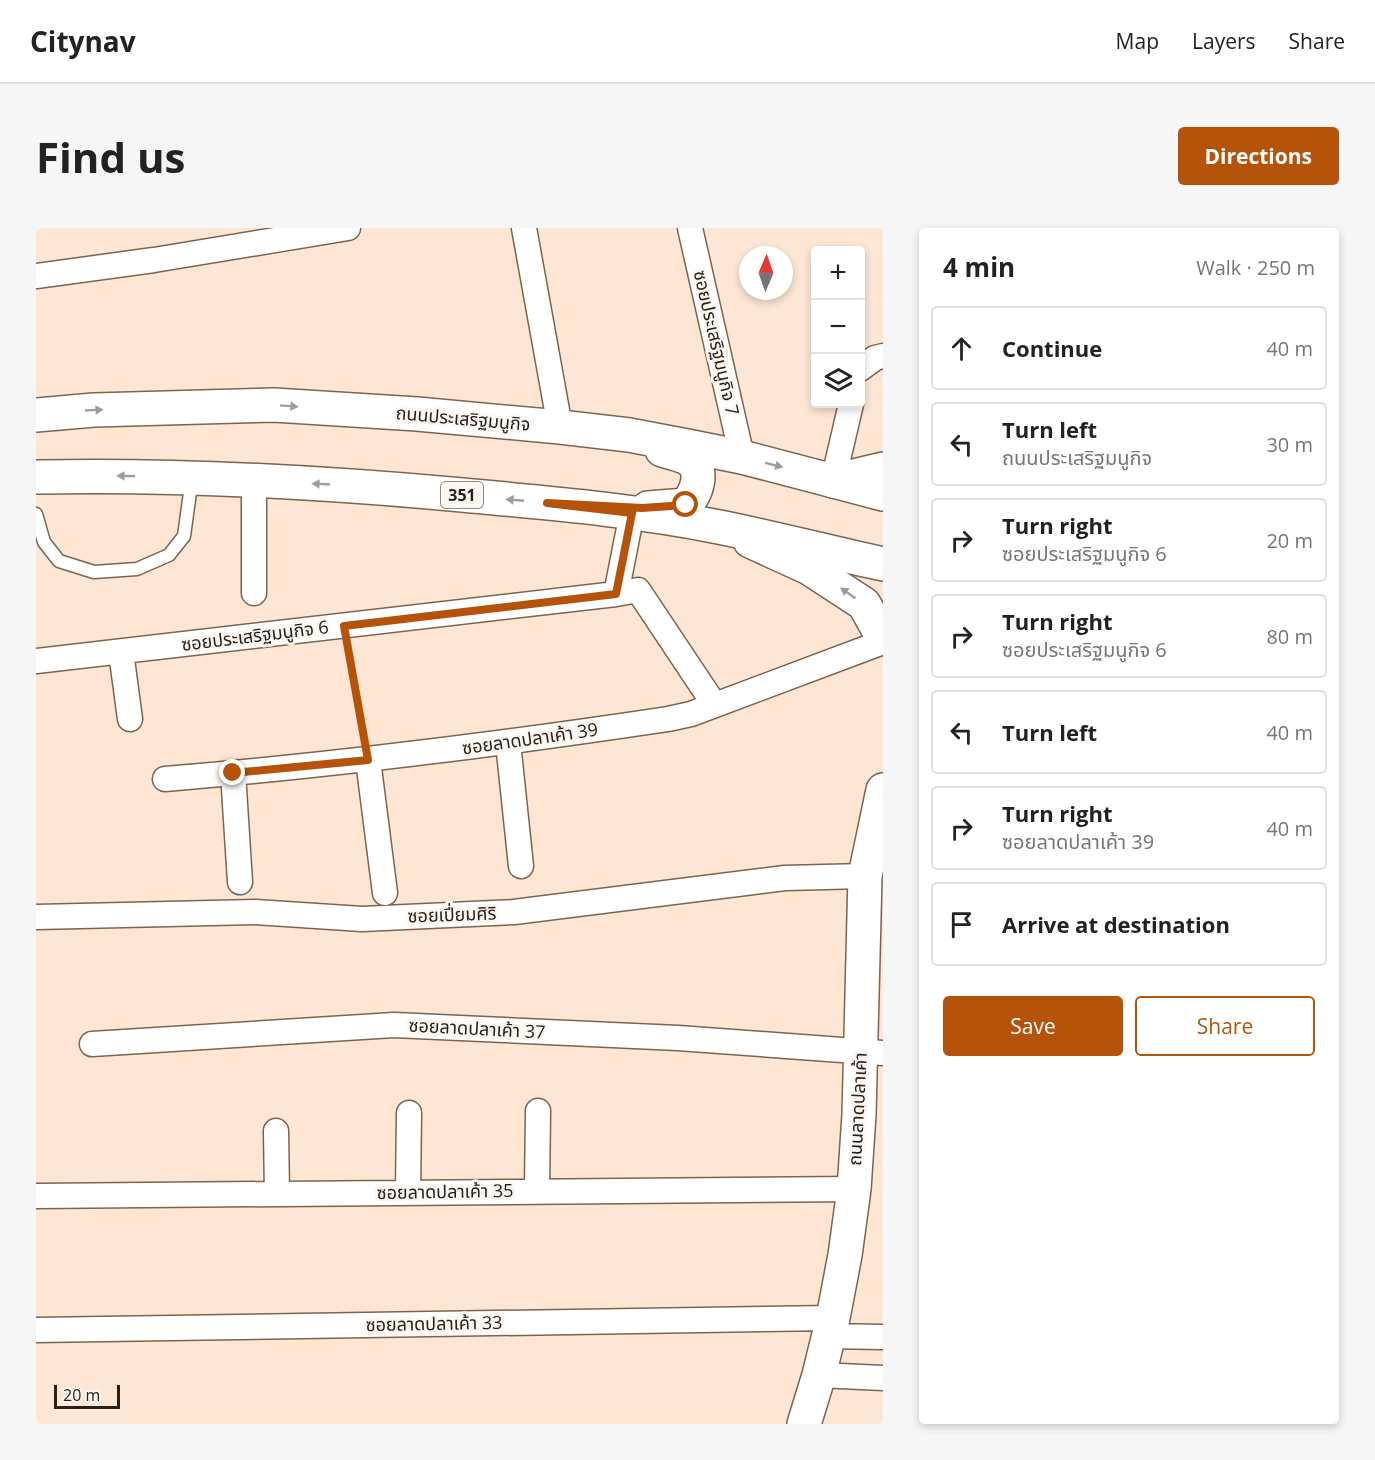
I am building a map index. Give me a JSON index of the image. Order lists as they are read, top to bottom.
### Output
{
  "streets": {
    "main road": ["ถนนประเสริฐมนูกิจ", "351", "ถนนลาดปลาเค้า"],
    "street": [
      "ซอยประเสริฐมนูกิจ 7",
      "ซอยประเสริฐมนูกิจ 6",
      "ซอยลาดปลาเค้า 39",
      "ซอยเปี่ยมศิริ",
      "ซอยลาดปลาเค้า 37",
      "ซอยลาดปลาเค้า 35",
      "ซอยลาดปลาเค้า 33"
    ]
  },
  "crossings": [
    ["ซอยประเสริฐมนูกิจ 7", "ถนนประเสริฐมนูกิจ"],
    ["ซอยประเสริฐมนูกิจ 6", "ซอยลาดปลาเค้า 39"],
    ["ซอยเปี่ยมศิริ", "ถนนลาดปลาเค้า"],
    ["ซอยลาดปลาเค้า 37", "ถนนลาดปลาเค้า"],
    ["ถนนลาดปลาเค้า", "ซอยลาดปลาเค้า 35"],
    ["ถนนลาดปลาเค้า", "ซอยลาดปลาเค้า 33"]
  ],
  "scale_bar": "20 m",
  "north": "top",
  "page": {
    "header": "Citynav",
    "nav": ["Map", "Layers", "Share"],
    "buttons": [
      "Directions",
      ["Save", "Share"]
    ],
    "title": "Find us",
    "heading": ["4 min", "Walk · 250 m"],
    "map_buttons": ["+", "−"],
    "list": [
      ["Continue", "40 m"],
      ["Turn left", "ถนนประเสริฐมนูกิจ", "30 m"],
      ["Turn right", "ซอยประเสริฐมนูกิจ 6", "20 m"],
      ["Turn right", "ซอยประเสริฐมนูกิจ 6", "80 m"],
      ["Turn left", "40 m"],
      ["Turn right", "ซอยลาดปลาเค้า 39", "40 m"],
      "Arrive at destination"
    ],
    "scale": "20 m"
  }
}
